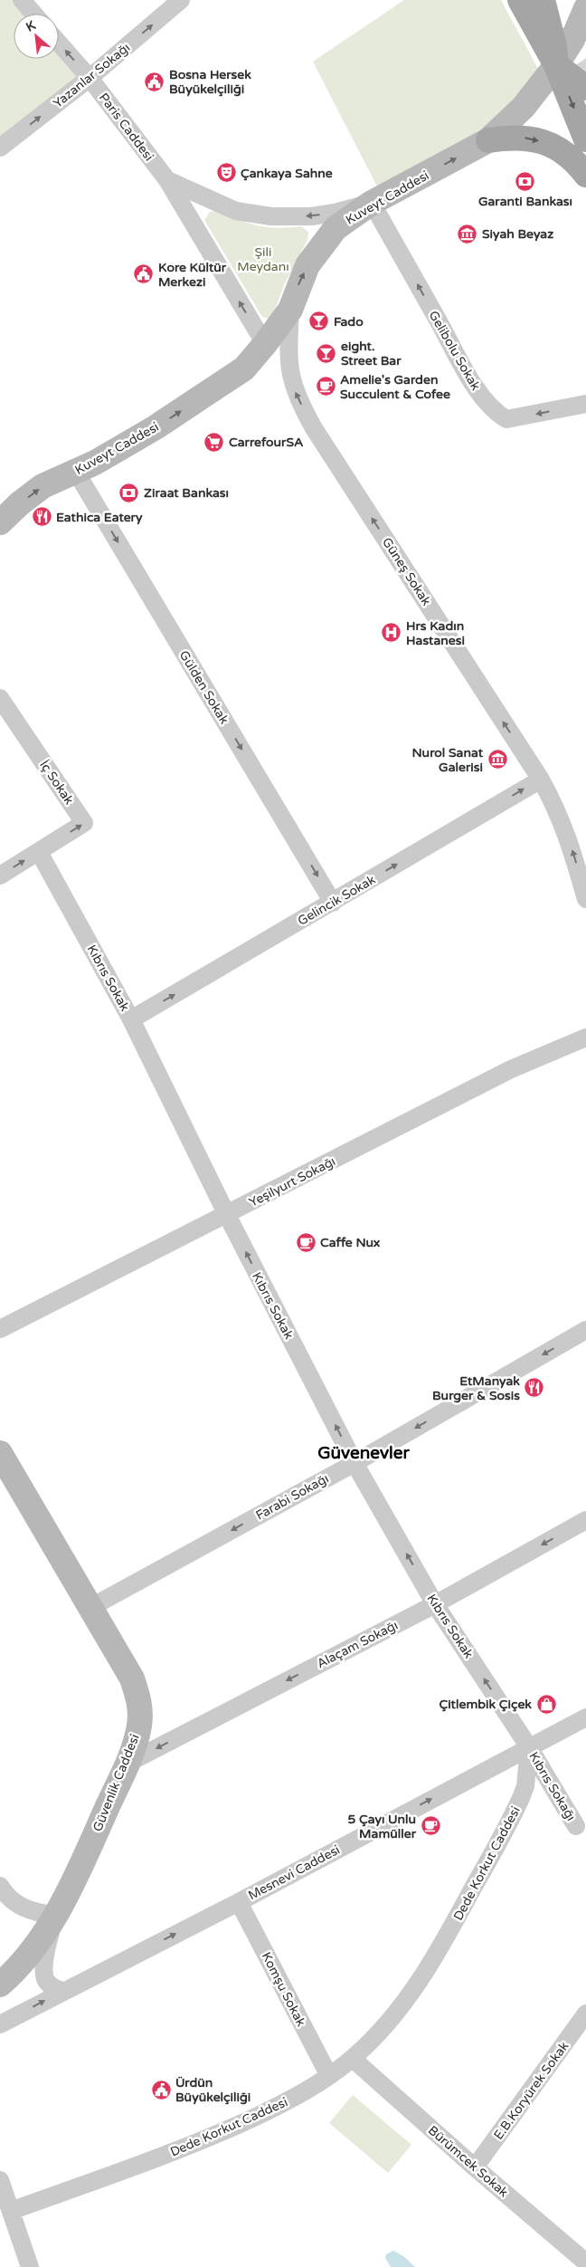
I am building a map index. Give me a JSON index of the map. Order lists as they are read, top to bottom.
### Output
{
  "streets": {
    "main road": ["Kuveyt Caddesi", "Güvenlik Caddesi"],
    "street": [
      "Yazanlar Sokağı",
      "Paris Caddesi",
      "Gelibolu Sokak",
      "Güneş Sokak",
      "Gülden Sokak",
      "İç Sokak",
      "Gelincik Sokak",
      "Kıbrıs Sokak",
      "Yeşilyurt Sokağı",
      "Farabi Sokağı",
      "Alaçam Sokağı",
      "Kıbrıs Sokağı",
      "Dede Korkut Caddesi",
      "Mesnevi Caddesi",
      "Komşu Sokak",
      "E.B.Koryürek Sokak",
      "Bürümcek Sokak"
    ]
  },
  "crossings": [
    ["Yazanlar Sokağı", "Paris Caddesi"],
    ["Paris Caddesi", "Kuveyt Caddesi"],
    ["Paris Caddesi", "Gelibolu Sokak"],
    ["Kuveyt Caddesi", "Gelibolu Sokak"],
    ["Kuveyt Caddesi", "Güneş Sokak"],
    ["Kuveyt Caddesi", "Gülden Sokak"],
    ["Güneş Sokak", "Gelincik Sokak"],
    ["Gülden Sokak", "Gelincik Sokak"],
    ["İç Sokak", "Kıbrıs Sokak"],
    ["Gelincik Sokak", "Kıbrıs Sokak"],
    ["Kıbrıs Sokak", "Yeşilyurt Sokağı"],
    ["Kıbrıs Sokak", "Farabi Sokağı"],
    ["Kıbrıs Sokak", "Alaçam Sokağı"],
    ["Kıbrıs Sokak", "Kıbrıs Sokağı"],
    ["Kıbrıs Sokak", "Dede Korkut Caddesi"],
    ["Kıbrıs Sokak", "Mesnevi Caddesi"],
    ["Farabi Sokağı", "Güvenlik Caddesi"],
    ["Alaçam Sokağı", "Güvenlik Caddesi"],
    ["Kıbrıs Sokağı", "Dede Korkut Caddesi"],
    ["Kıbrıs Sokağı", "Mesnevi Caddesi"],
    ["Dede Korkut Caddesi", "Mesnevi Caddesi"],
    ["Dede Korkut Caddesi", "Komşu Sokak"],
    ["Dede Korkut Caddesi", "Bürümcek Sokak"],
    ["Mesnevi Caddesi", "Komşu Sokak"],
    ["E.B.Koryürek Sokak", "Bürümcek Sokak"]
  ],
  "one_way": [
    "Yazanlar Sokağı",
    "Paris Caddesi",
    "Kuveyt Caddesi",
    "Gelibolu Sokak",
    "Güneş Sokak",
    "Gülden Sokak",
    "Gelincik Sokak",
    "Kıbrıs Sokak",
    "Farabi Sokağı",
    "Alaçam Sokağı",
    "Mesnevi Caddesi"
  ],
  "districts": ["Güvenevler"],
  "parks": ["Şili Meydanı"],
  "places": {
    "public building": ["Bosna Hersek Büyükelçiliği", "Kore Kültür Merkezi", "Ürdün Büyükelçiliği"],
    "theatre": ["Çankaya Sahne"],
    "bank": ["Garanti Bankası", "Ziraat Bankası"],
    "museum": ["Siyah Beyaz", "Nurol Sanat Galerisi"],
    "bar": ["Fado", "eight. Street Bar"],
    "cafe": ["Amelie's Garden Succulent & Cofee", "Caffe Nux", "5 Çayı Unlu Mamüller"],
    "supermarket": ["CarrefourSA"],
    "restaurant": ["Eathica Eatery", "EtManyak Burger & Sosis"],
    "hospital": ["Hrs Kadın Hastanesi"],
    "shop": ["Çitlembik Çiçek"]
  },
  "north": "top left"
}
